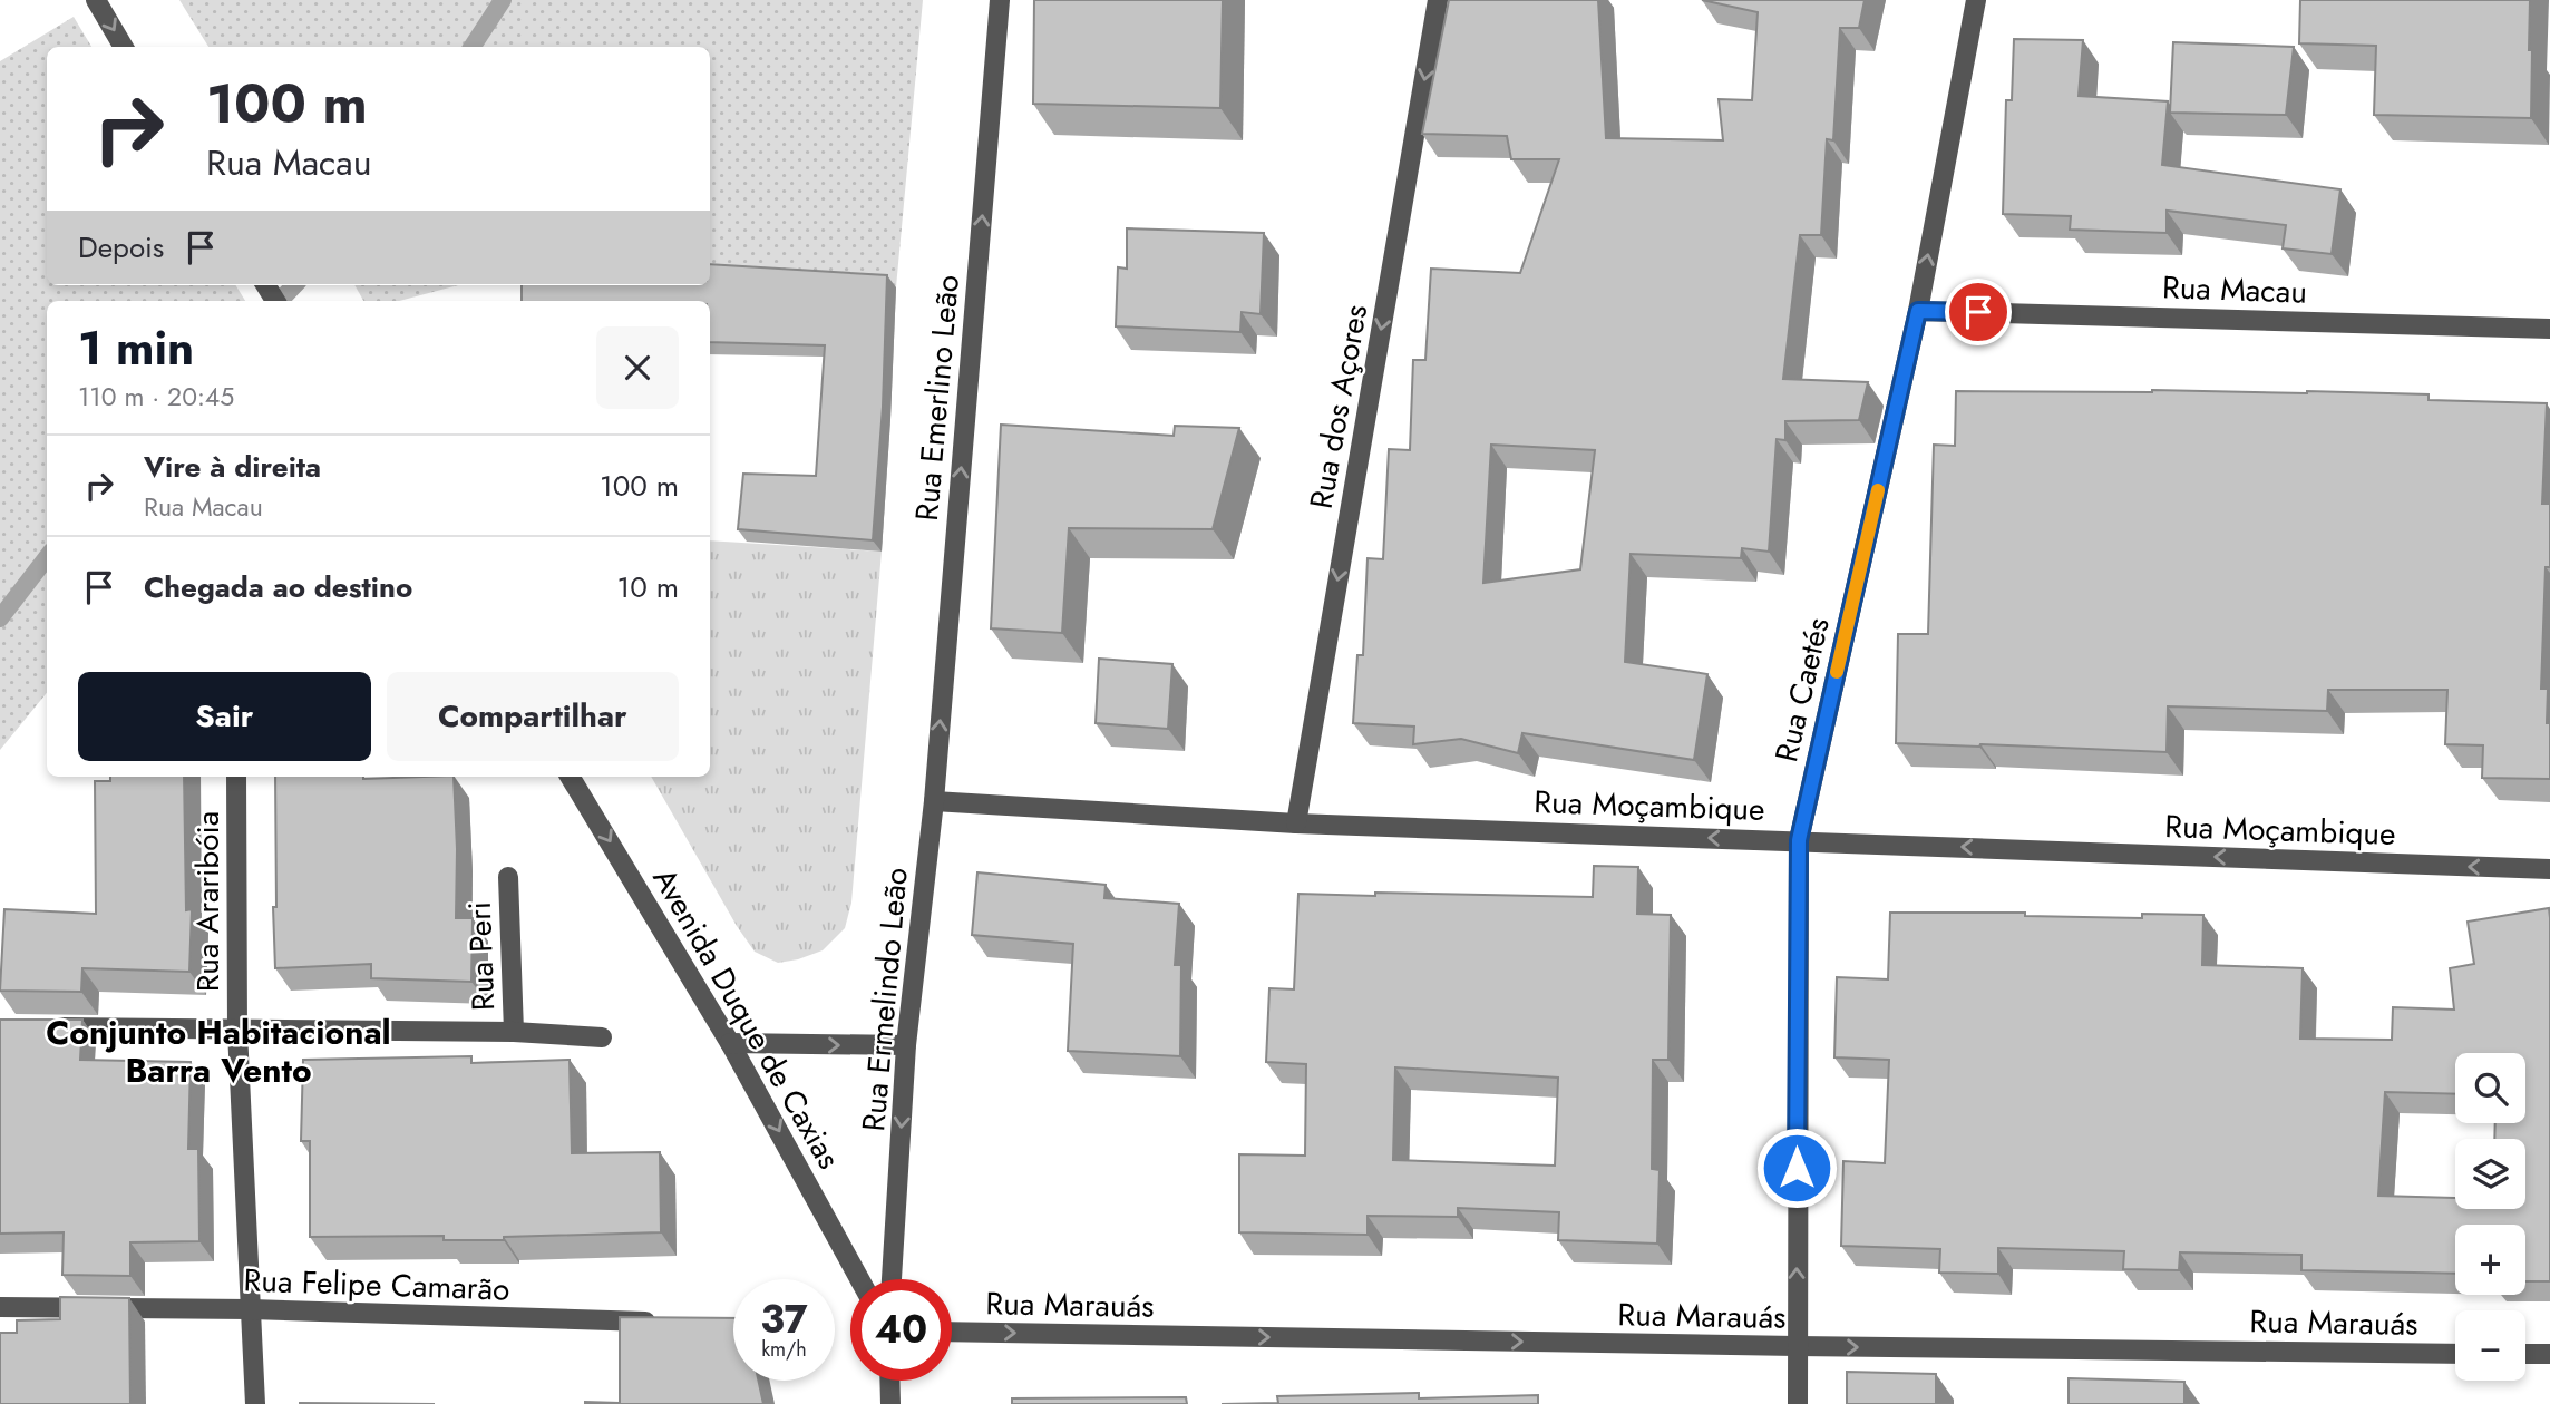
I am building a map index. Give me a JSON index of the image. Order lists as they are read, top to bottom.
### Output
{
  "streets": {
    "street": [
      "Rua Macau",
      "Rua Emerlino Leão",
      "Rua dos Açores",
      "Rua Caetés",
      "Rua Moçambique",
      "Rua Araribóia",
      "Rua Peri",
      "Rua Ermelindo Leão",
      "Avenida Duque de Caxias",
      "Rua Felipe Camarão",
      "Rua Marauás"
    ]
  },
  "crossings": [
    ["Rua Macau", "Rua Caetés"],
    ["Rua Emerlino Leão", "Rua Moçambique"],
    ["Rua Emerlino Leão", "Rua Ermelindo Leão"],
    ["Rua dos Açores", "Rua Moçambique"],
    ["Rua Caetés", "Rua Moçambique"],
    ["Rua Caetés", "Rua Marauás"],
    ["Rua Moçambique", "Rua Ermelindo Leão"],
    ["Rua Araribóia", "Rua Peri"],
    ["Rua Araribóia", "Rua Felipe Camarão"]
  ],
  "one_way": [
    "Rua Emerlino Leão",
    "Rua dos Açores",
    "Rua Caetés",
    "Rua Moçambique",
    "Rua Ermelindo Leão",
    "Avenida Duque de Caxias",
    "Rua Marauás"
  ],
  "districts": ["Conjunto Habitacional Barra Vento"],
  "page": {
    "turn": ["100 m", "Rua Macau"],
    "then": "Depois",
    "heading": ["1 min", "110 m · 20:45"],
    "list": [
      {
        "name": "Vire à direita",
        "note": "Rua Macau",
        "value": "100 m"
      },
      {
        "name": "Chegada ao destino",
        "value": "10 m"
      }
    ],
    "buttons": ["Sair", "Compartilhar"],
    "map_buttons": ["+", "−"],
    "speed": "37 km/h",
    "limit": "40"
  }
}
